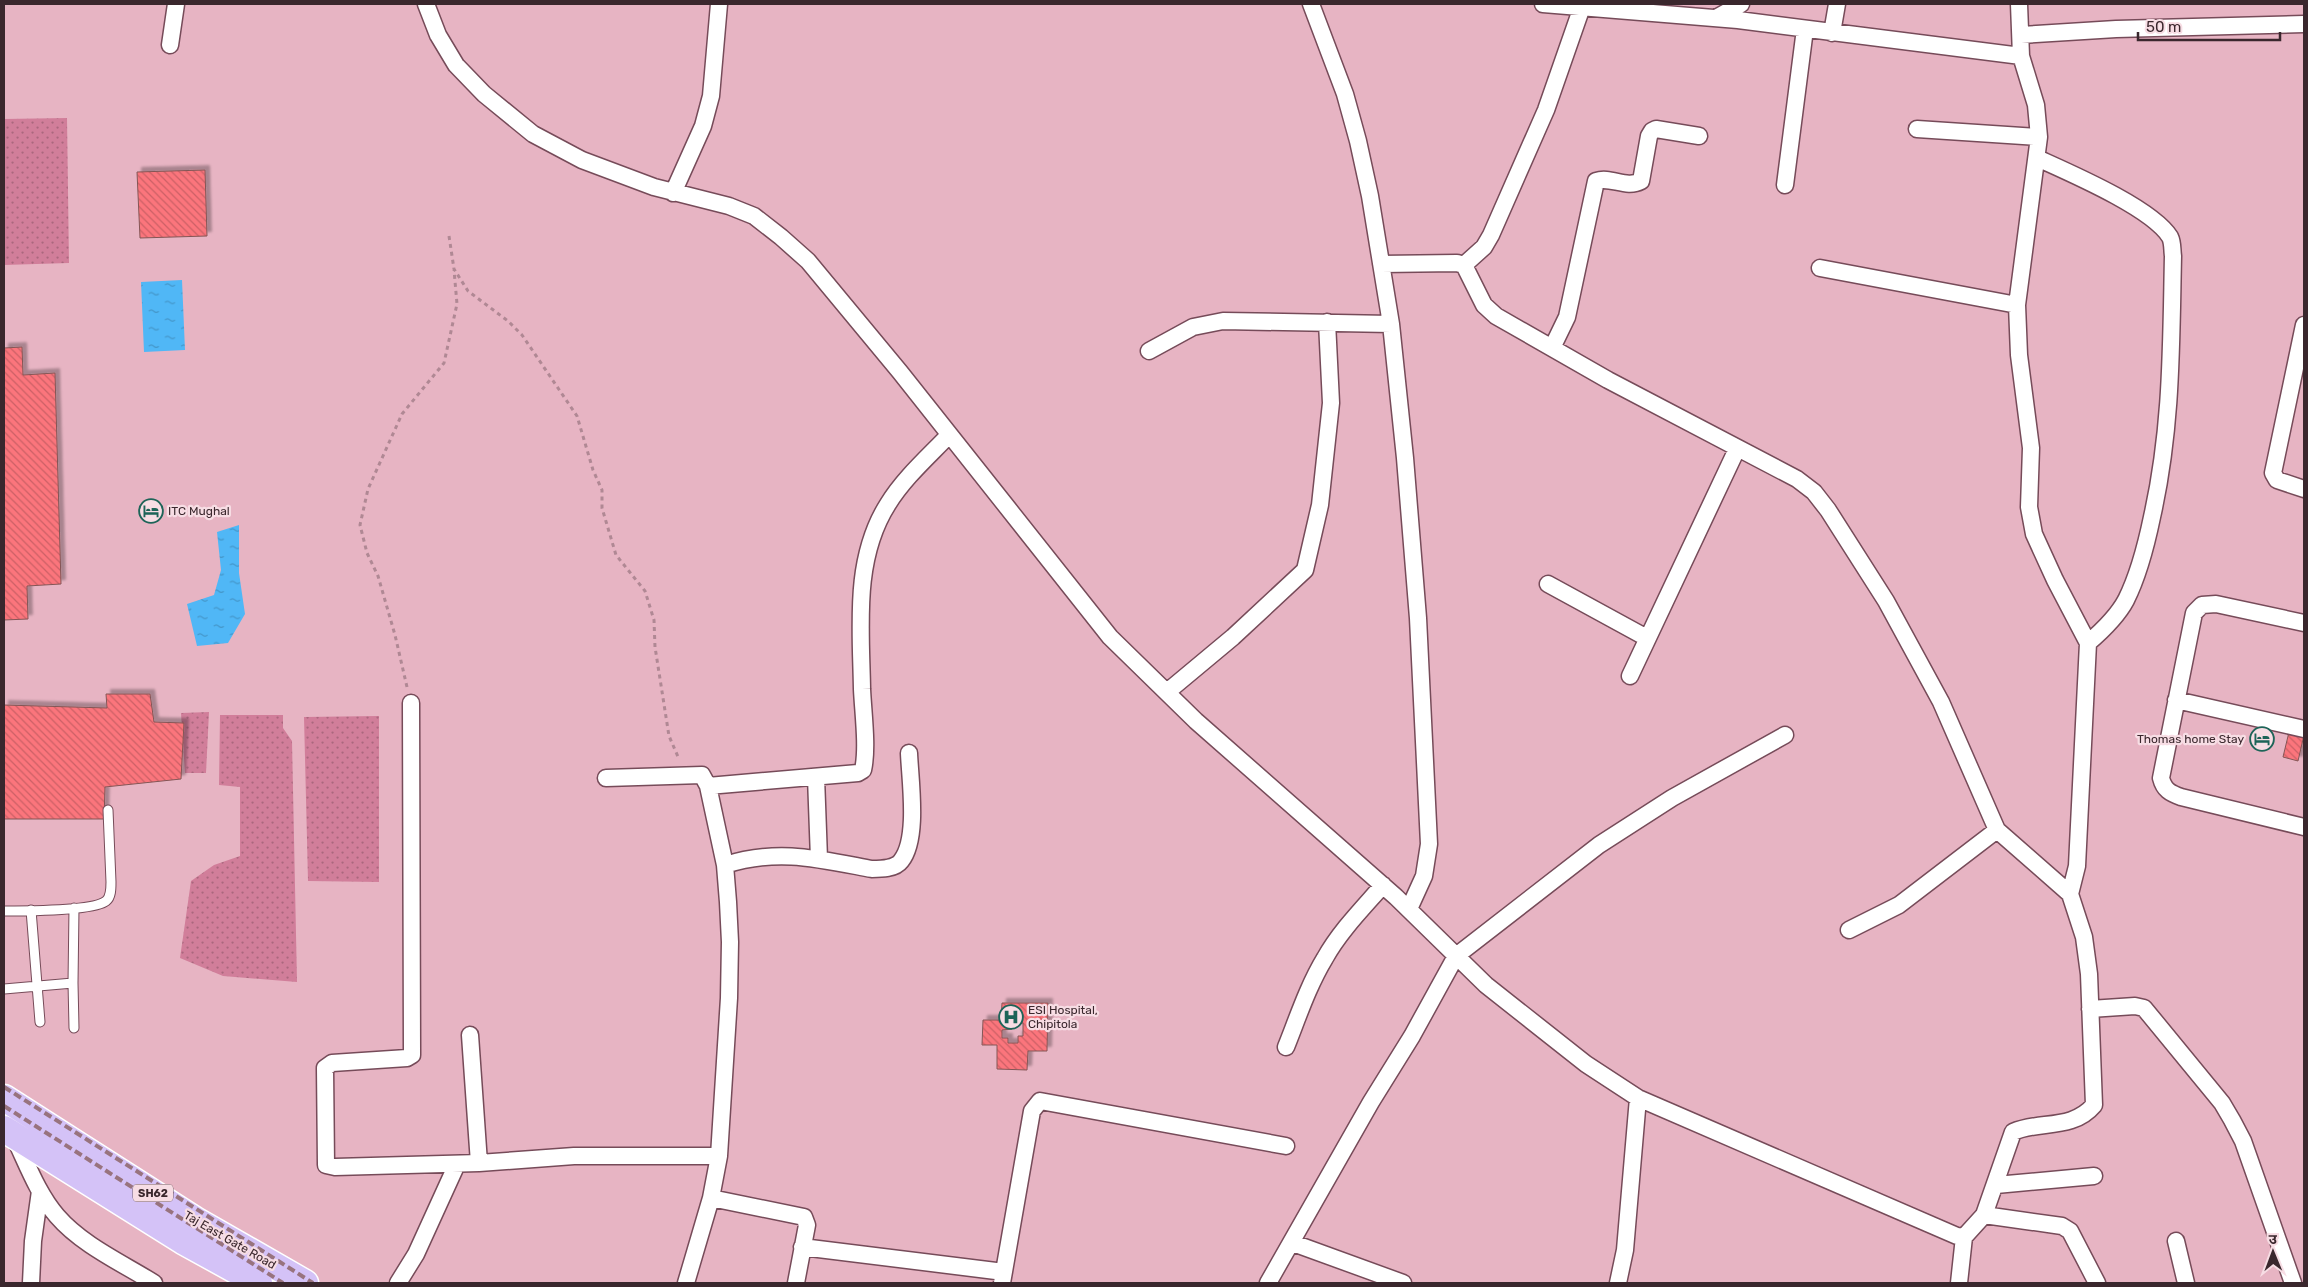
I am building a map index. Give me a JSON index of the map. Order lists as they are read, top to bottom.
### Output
{
  "streets": {
    "main road": ["SH62", "Taj East Gate Road"]
  },
  "places": {
    "hotel": ["ITC Mughal", "Thomas home Stay"],
    "hospital": ["ESI Hospital, Chipitola"]
  },
  "scale_bar": "50 m",
  "north": "top"
}
